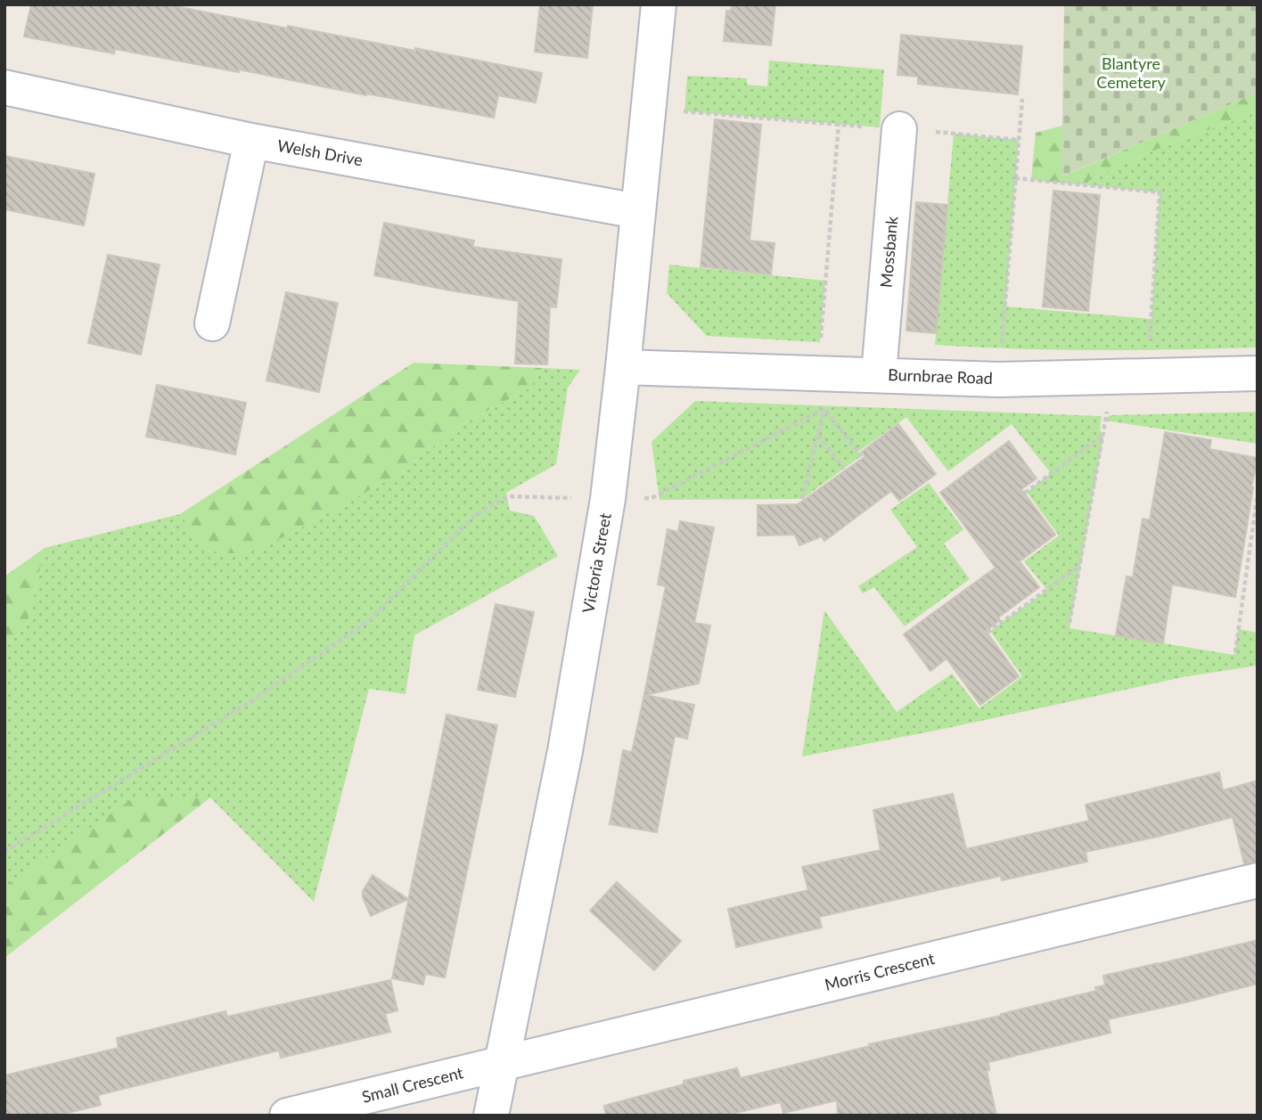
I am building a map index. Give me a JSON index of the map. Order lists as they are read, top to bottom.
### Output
{
  "streets": {
    "street": [
      "Welsh Drive",
      "Mossbank",
      "Burnbrae Road",
      "Victoria Street",
      "Morris Crescent",
      "Small Crescent"
    ]
  },
  "crossings": [
    ["Welsh Drive", "Victoria Street"],
    ["Mossbank", "Burnbrae Road"],
    ["Burnbrae Road", "Victoria Street"],
    ["Victoria Street", "Morris Crescent"],
    ["Victoria Street", "Small Crescent"],
    ["Morris Crescent", "Small Crescent"]
  ],
  "parks": ["Blantyre Cemetery"]
}
